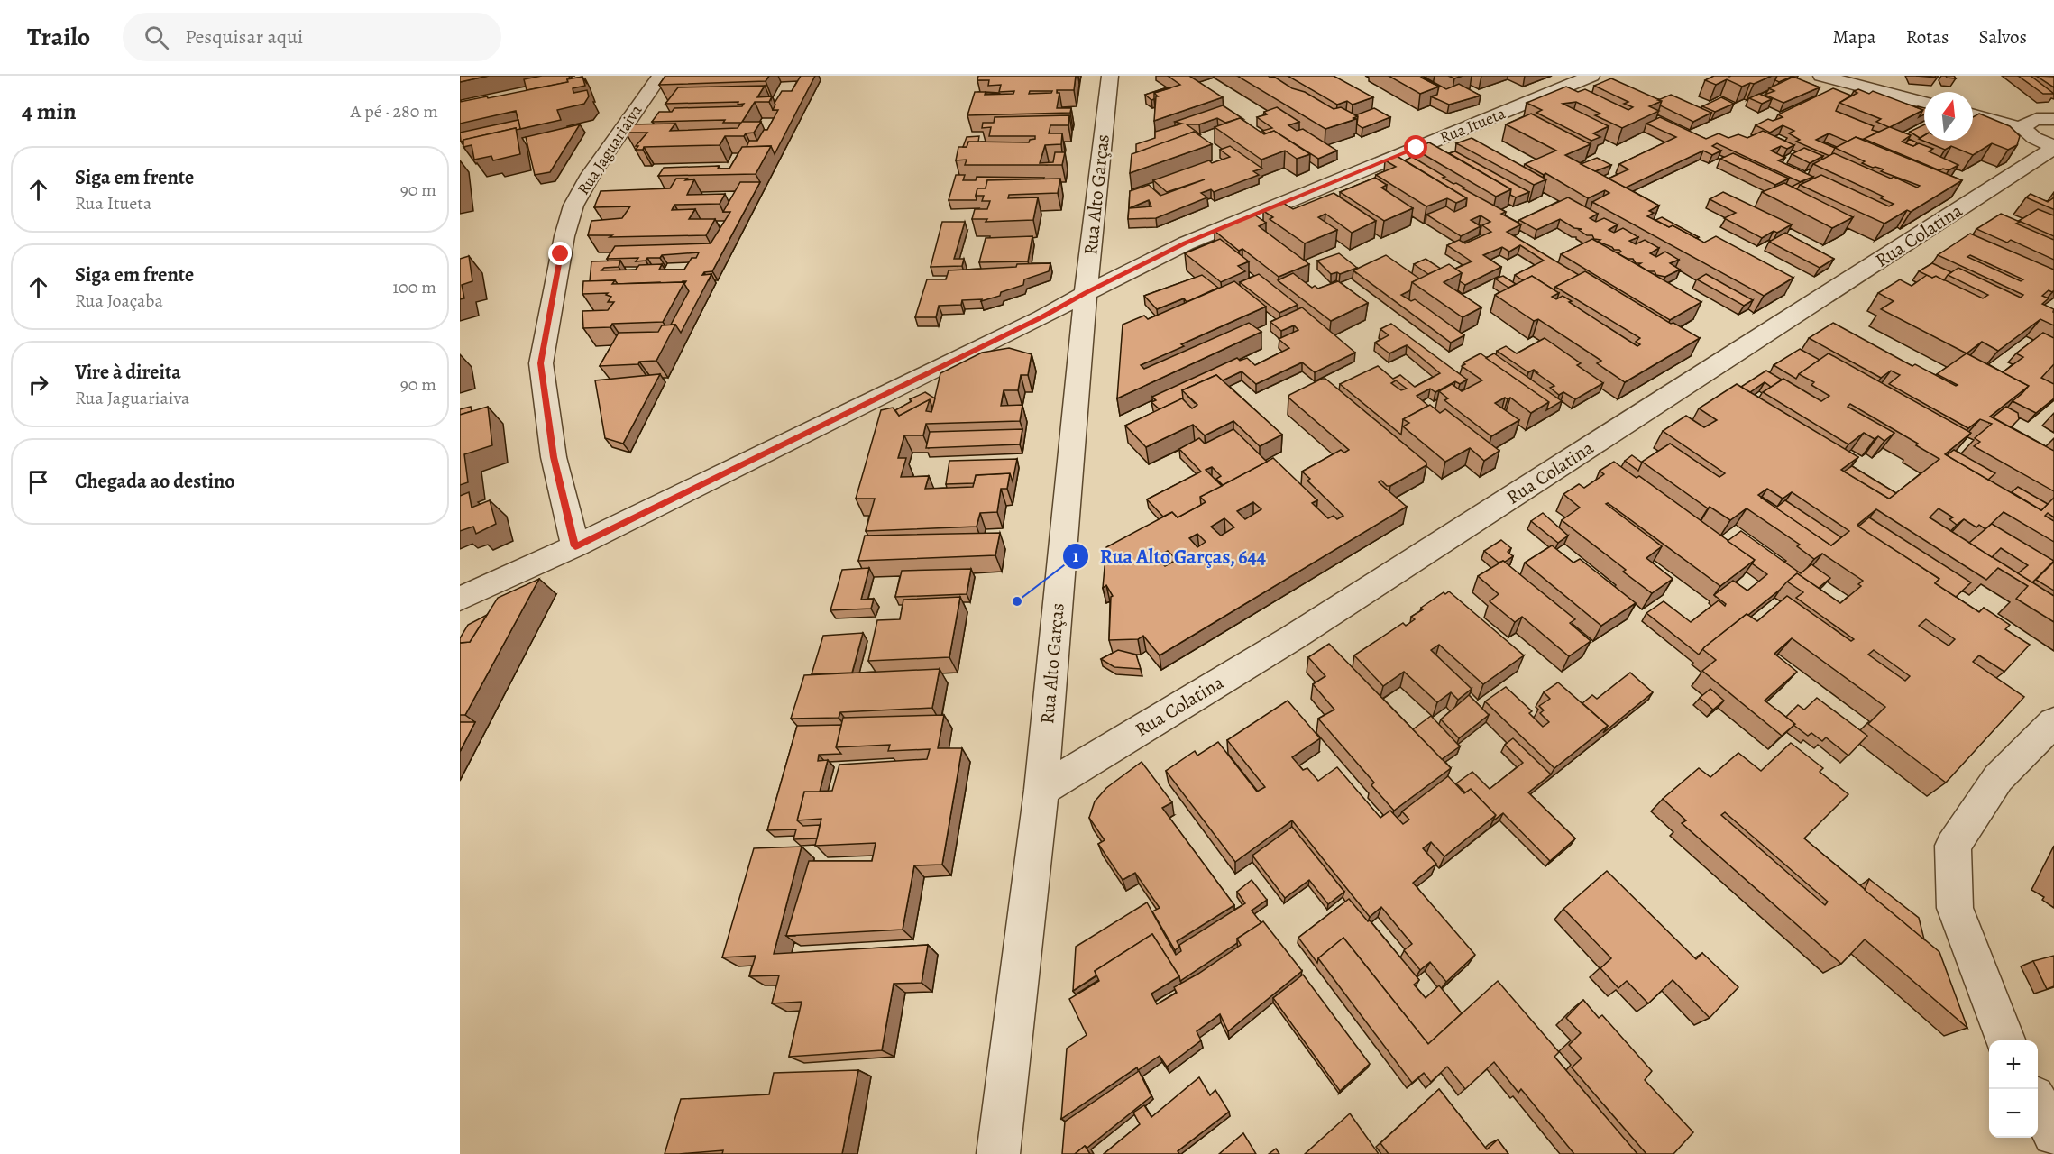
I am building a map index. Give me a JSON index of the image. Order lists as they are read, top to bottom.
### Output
{
  "streets": {
    "street": [
      "Rua Itueta",
      "Rua Jaguariaiva",
      "Rua Alto Garças",
      "Rua Colatina"
    ]
  },
  "crossings": [
    ["Rua Itueta", "Rua Jaguariaiva"],
    ["Rua Itueta", "Rua Alto Garças"],
    ["Rua Alto Garças", "Rua Colatina"]
  ],
  "places": ["Rua Alto Garças, 644"],
  "north": "top",
  "page": {
    "header": "Trailo",
    "search": "Pesquisar aqui",
    "nav": ["Mapa", "Rotas", "Salvos"],
    "heading": ["4 min", "A pé · 280 m"],
    "list": [
      ["Siga em frente", "Rua Itueta", "90 m"],
      ["Siga em frente", "Rua Joaçaba", "100 m"],
      ["Vire à direita", "Rua Jaguariaiva", "90 m"],
      "Chegada ao destino"
    ],
    "map_buttons": ["+", "−"]
  }
}
